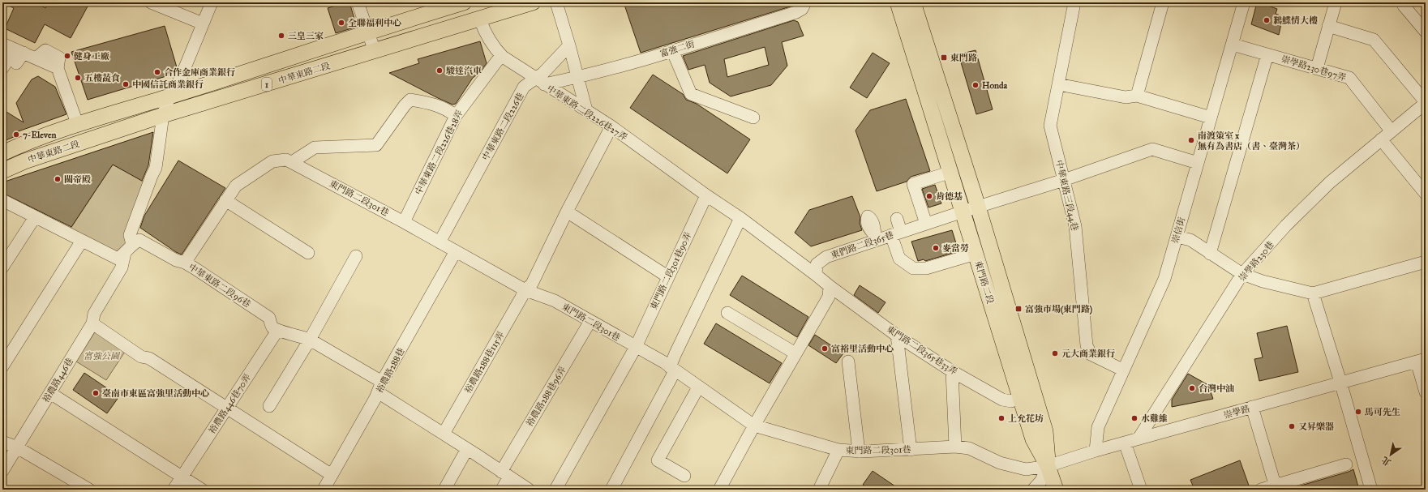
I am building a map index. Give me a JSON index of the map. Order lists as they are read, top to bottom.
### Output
{
  "streets": {
    "main road": ["中華東路二段", "1", "東門路二段"],
    "street": [
      "富強二街",
      "崇學路230巷97弄",
      "中華東路二段226巷27弄",
      "中華東路二段226巷",
      "中華東路二段226巷28弄",
      "中華東路三段44巷",
      "東門路二段301巷",
      "崇信街",
      "東們路二段365巷",
      "崇學路230巷",
      "東門路二段301巷90弄",
      "中華東路二段96巷",
      "東門路二段365巷33弄",
      "裕農路288巷115弄",
      "裕農路288巷",
      "裕農路446巷",
      "裕農路288巷96弄",
      "裕農路446巷70弄",
      "崇學路"
    ]
  },
  "crossings": [
    ["富強二街", "中華東路二段226巷27弄"],
    ["富強二街", "中華東路二段226巷"],
    ["崇學路230巷97弄", "崇信街"],
    ["崇學路230巷97弄", "崇學路230巷"],
    ["中華東路二段", "中華東路二段226巷27弄"],
    ["中華東路二段", "裕農路446巷"],
    ["中華東路二段226巷27弄", "中華東路二段226巷"],
    ["中華東路二段226巷27弄", "中華東路二段226巷28弄"],
    ["中華東路二段226巷27弄", "東們路二段365巷"],
    ["中華東路二段226巷27弄", "東門路二段301巷90弄"],
    ["中華東路二段226巷27弄", "裕農路288巷115弄"],
    ["中華東路二段226巷", "東門路二段301巷"],
    ["中華東路二段226巷28弄", "東門路二段301巷"],
    ["中華東路三段44巷", "崇信街"],
    ["中華東路三段44巷", "東們路二段365巷"],
    ["東門路二段301巷", "東門路二段301巷90弄"],
    ["東門路二段301巷", "東門路二段"],
    ["東門路二段301巷", "中華東路二段96巷"],
    ["東門路二段301巷", "裕農路288巷115弄"],
    ["東門路二段301巷", "裕農路288巷"],
    ["東門路二段301巷", "裕農路288巷96弄"],
    ["東門路二段301巷", "崇學路"],
    ["崇信街", "東們路二段365巷"],
    ["崇信街", "崇學路"],
    ["東們路二段365巷", "東門路二段"],
    ["崇學路230巷", "崇學路"],
    ["東門路二段", "東門路二段365巷33弄"],
    ["東門路二段", "崇學路"],
    ["中華東路二段96巷", "裕農路446巷"],
    ["中華東路二段96巷", "裕農路446巷70弄"]
  ],
  "parks": ["富強公園"],
  "places": {
    "other": [
      "鶼鰈情大樓",
      "全聯福利中心",
      "三皇三家",
      "健身工廠",
      "駿達汽車",
      "合作金庫商業銀行",
      "五樓蔬食",
      "中國信託商業銀行",
      "Honda",
      "7-Eleven",
      "南渡策室 x 無有為書店（書、臺灣茶）",
      "關帝殿",
      "肯德基",
      "麥當勞",
      "富裕里活動中心",
      "元大商業銀行",
      "台灣中油",
      "臺南市東區富強里活動中心",
      "馬可先生",
      "上允花坊",
      "水雞維",
      "又昇樂器"
    ],
    "transit": ["東門路", "富強市場(東門路)"]
  },
  "north": "bottom left"
}
